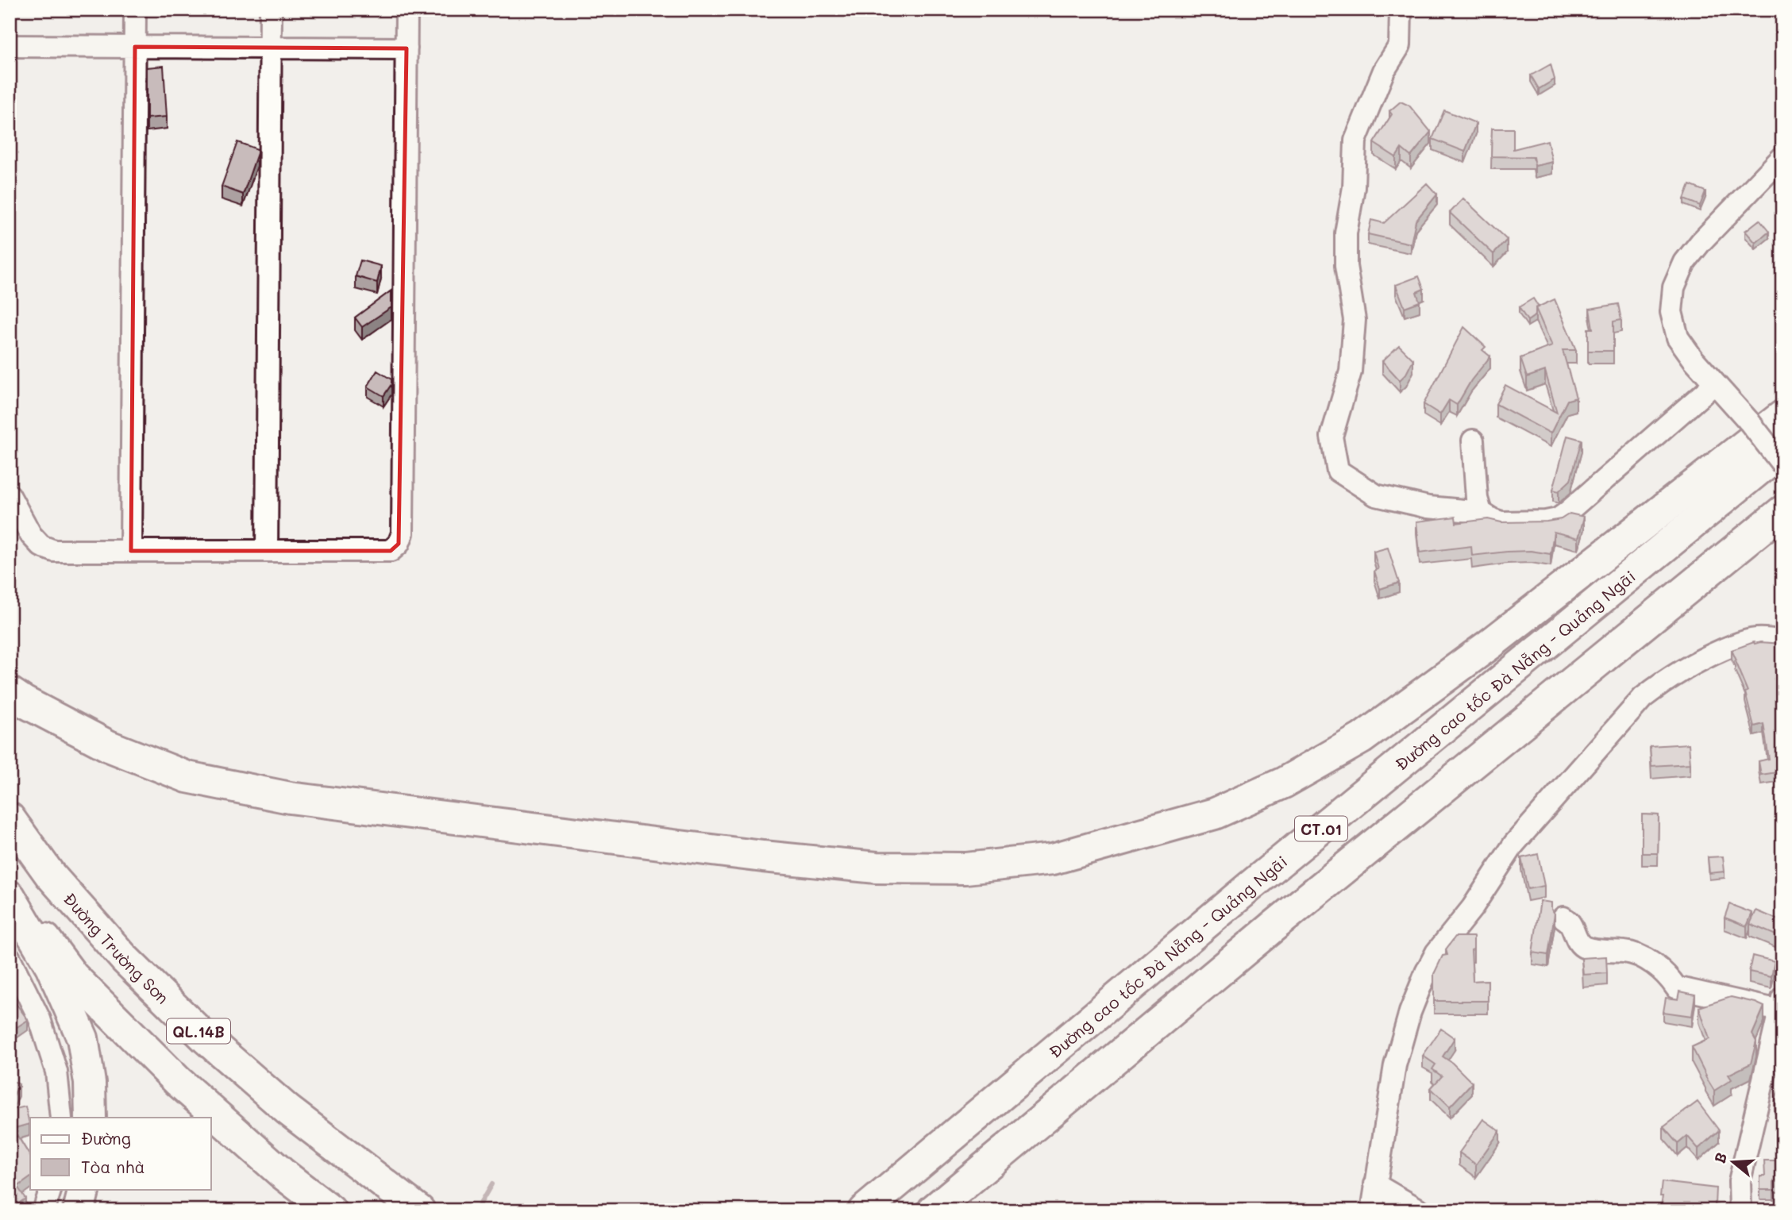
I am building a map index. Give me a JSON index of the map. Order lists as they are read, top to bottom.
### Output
{
  "streets": {
    "highway": [
      "Đường cao tốc Đà Nẵng - Quảng Ngãi",
      "CT.01",
      "Đường Trường Sơn",
      "QL.14B"
    ]
  },
  "legend": ["Đường", "Tòa nhà"],
  "north": "left"
}
